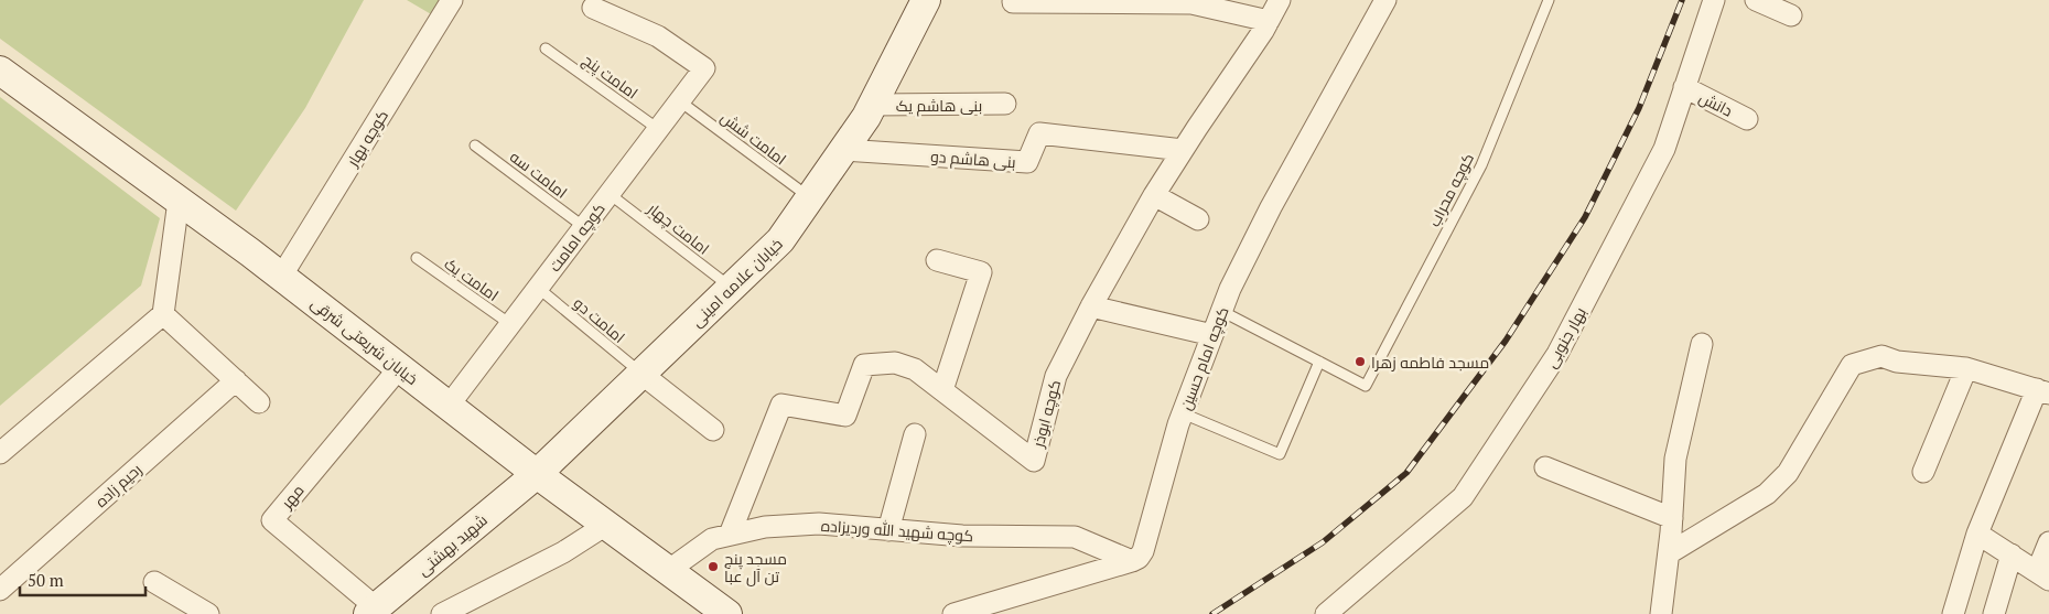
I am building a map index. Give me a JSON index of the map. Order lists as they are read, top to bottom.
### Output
{
  "streets": {
    "street": [
      "دانش",
      "بنی هاشم یک",
      "کوچه بهار",
      "بنی هاشم دو",
      "کوچه امامت",
      "خیابان علامه امینی",
      "بهار جنوبی",
      "خیابان شریعتی شرقی",
      "کوچه امام حسین",
      "کوچه ابوذر",
      "رحیم زاده",
      "مهر",
      "کوچه شهید الله وردیزاده",
      "شهید بهشتی"
    ],
    "lane": [
      "امامت پنج",
      "امامت شش",
      "امامت سه",
      "کوچه محراب",
      "امامت چهار",
      "امامت یک",
      "امامت دو"
    ]
  },
  "crossings": [
    ["امامت پنج", "کوچه امامت"],
    ["دانش", "بهار جنوبی"],
    ["بنی هاشم یک", "خیابان علامه امینی"],
    ["کوچه بهار", "خیابان شریعتی شرقی"],
    ["امامت شش", "کوچه امامت"],
    ["امامت شش", "خیابان علامه امینی"],
    ["بنی هاشم دو", "خیابان علامه امینی"],
    ["بنی هاشم دو", "کوچه ابوذر"],
    ["امامت سه", "کوچه امامت"],
    ["امامت چهار", "کوچه امامت"],
    ["امامت چهار", "خیابان علامه امینی"],
    ["کوچه امامت", "امامت یک"],
    ["کوچه امامت", "امامت دو"],
    ["کوچه امامت", "خیابان شریعتی شرقی"],
    ["خیابان علامه امینی", "امامت دو"],
    ["خیابان علامه امینی", "خیابان شریعتی شرقی"],
    ["خیابان علامه امینی", "شهید بهشتی"],
    ["خیابان شریعتی شرقی", "مهر"],
    ["خیابان شریعتی شرقی", "کوچه شهید الله وردیزاده"],
    ["خیابان شریعتی شرقی", "شهید بهشتی"],
    ["کوچه امام حسین", "کوچه شهید الله وردیزاده"],
    ["کوچه ابوذر", "کوچه شهید الله وردیزاده"],
    ["مهر", "شهید بهشتی"]
  ],
  "places": ["مسجد فاطمه زهرا", "مسجد پنج تن آل عبا"],
  "scale_bar": "50 m"
}
